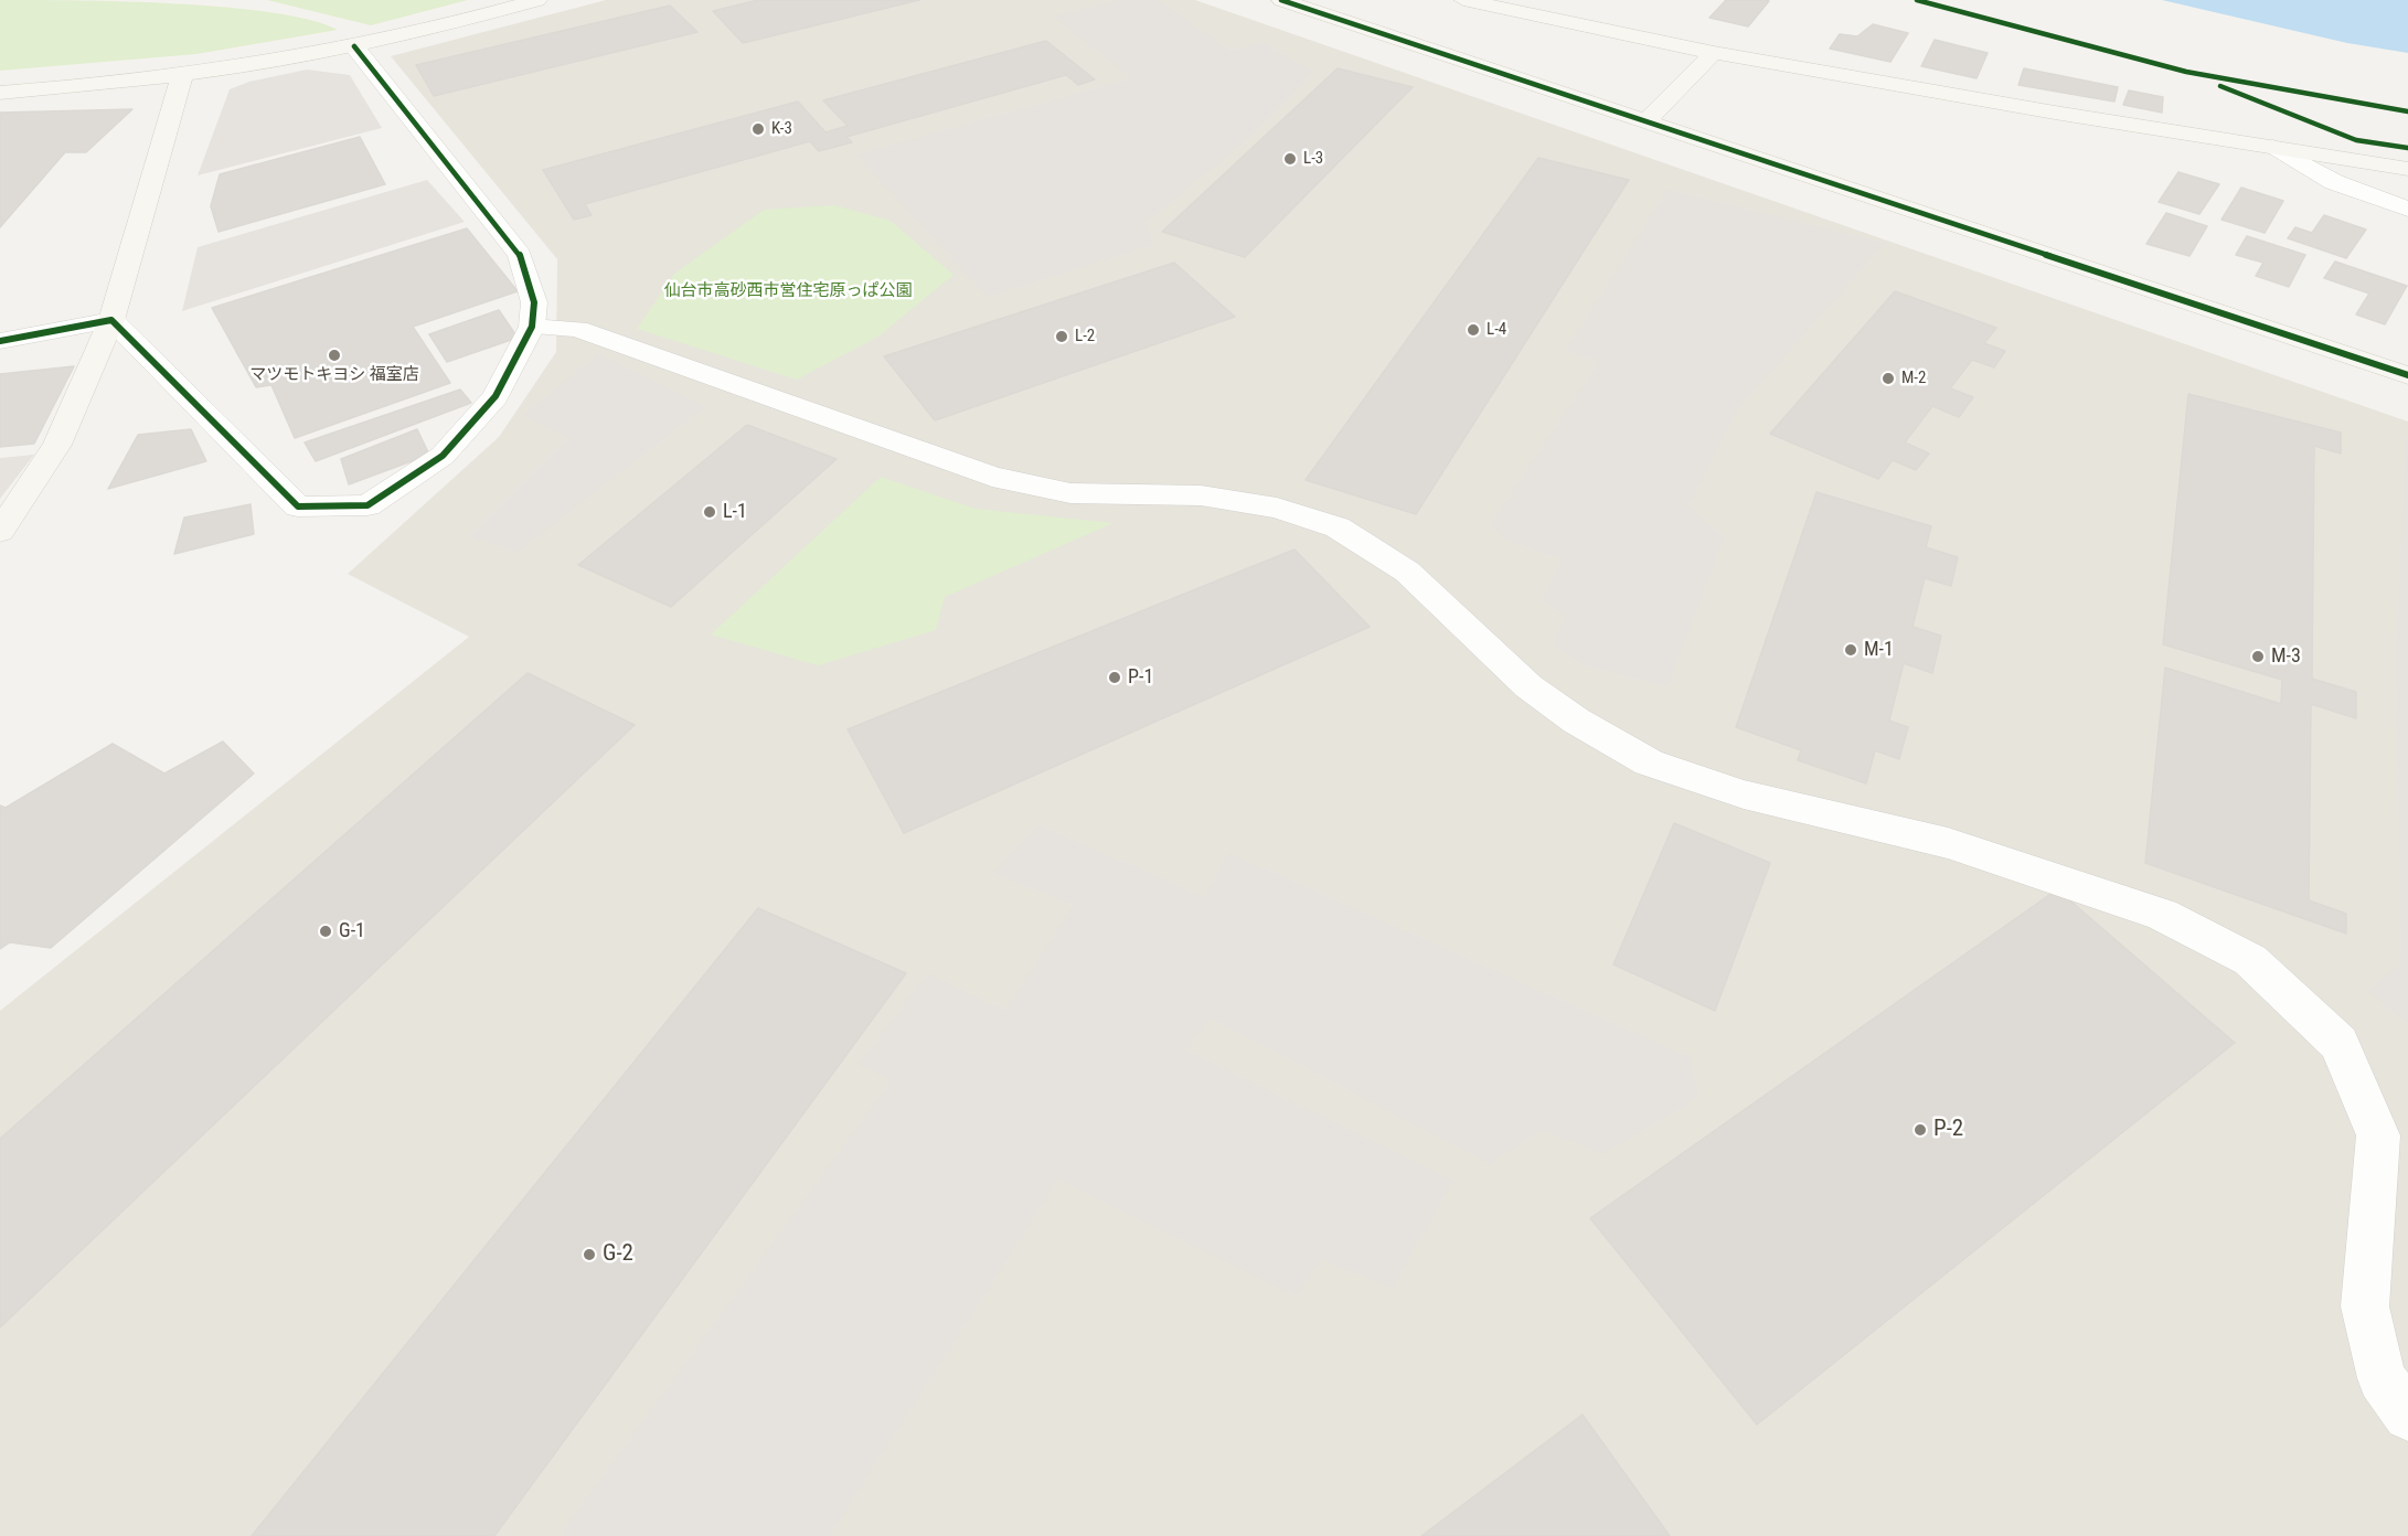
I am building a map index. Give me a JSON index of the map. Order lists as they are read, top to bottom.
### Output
{
  "parks": ["仙台市高砂西市営住宅原っぱ公園"],
  "places": [
    "K-3",
    "L-3",
    "L-4",
    "L-2",
    "マツモトキヨシ 福室店",
    "M-2",
    "L-1",
    "M-1",
    "M-3",
    "P-1",
    "G-1",
    "P-2",
    "G-2"
  ]
}
